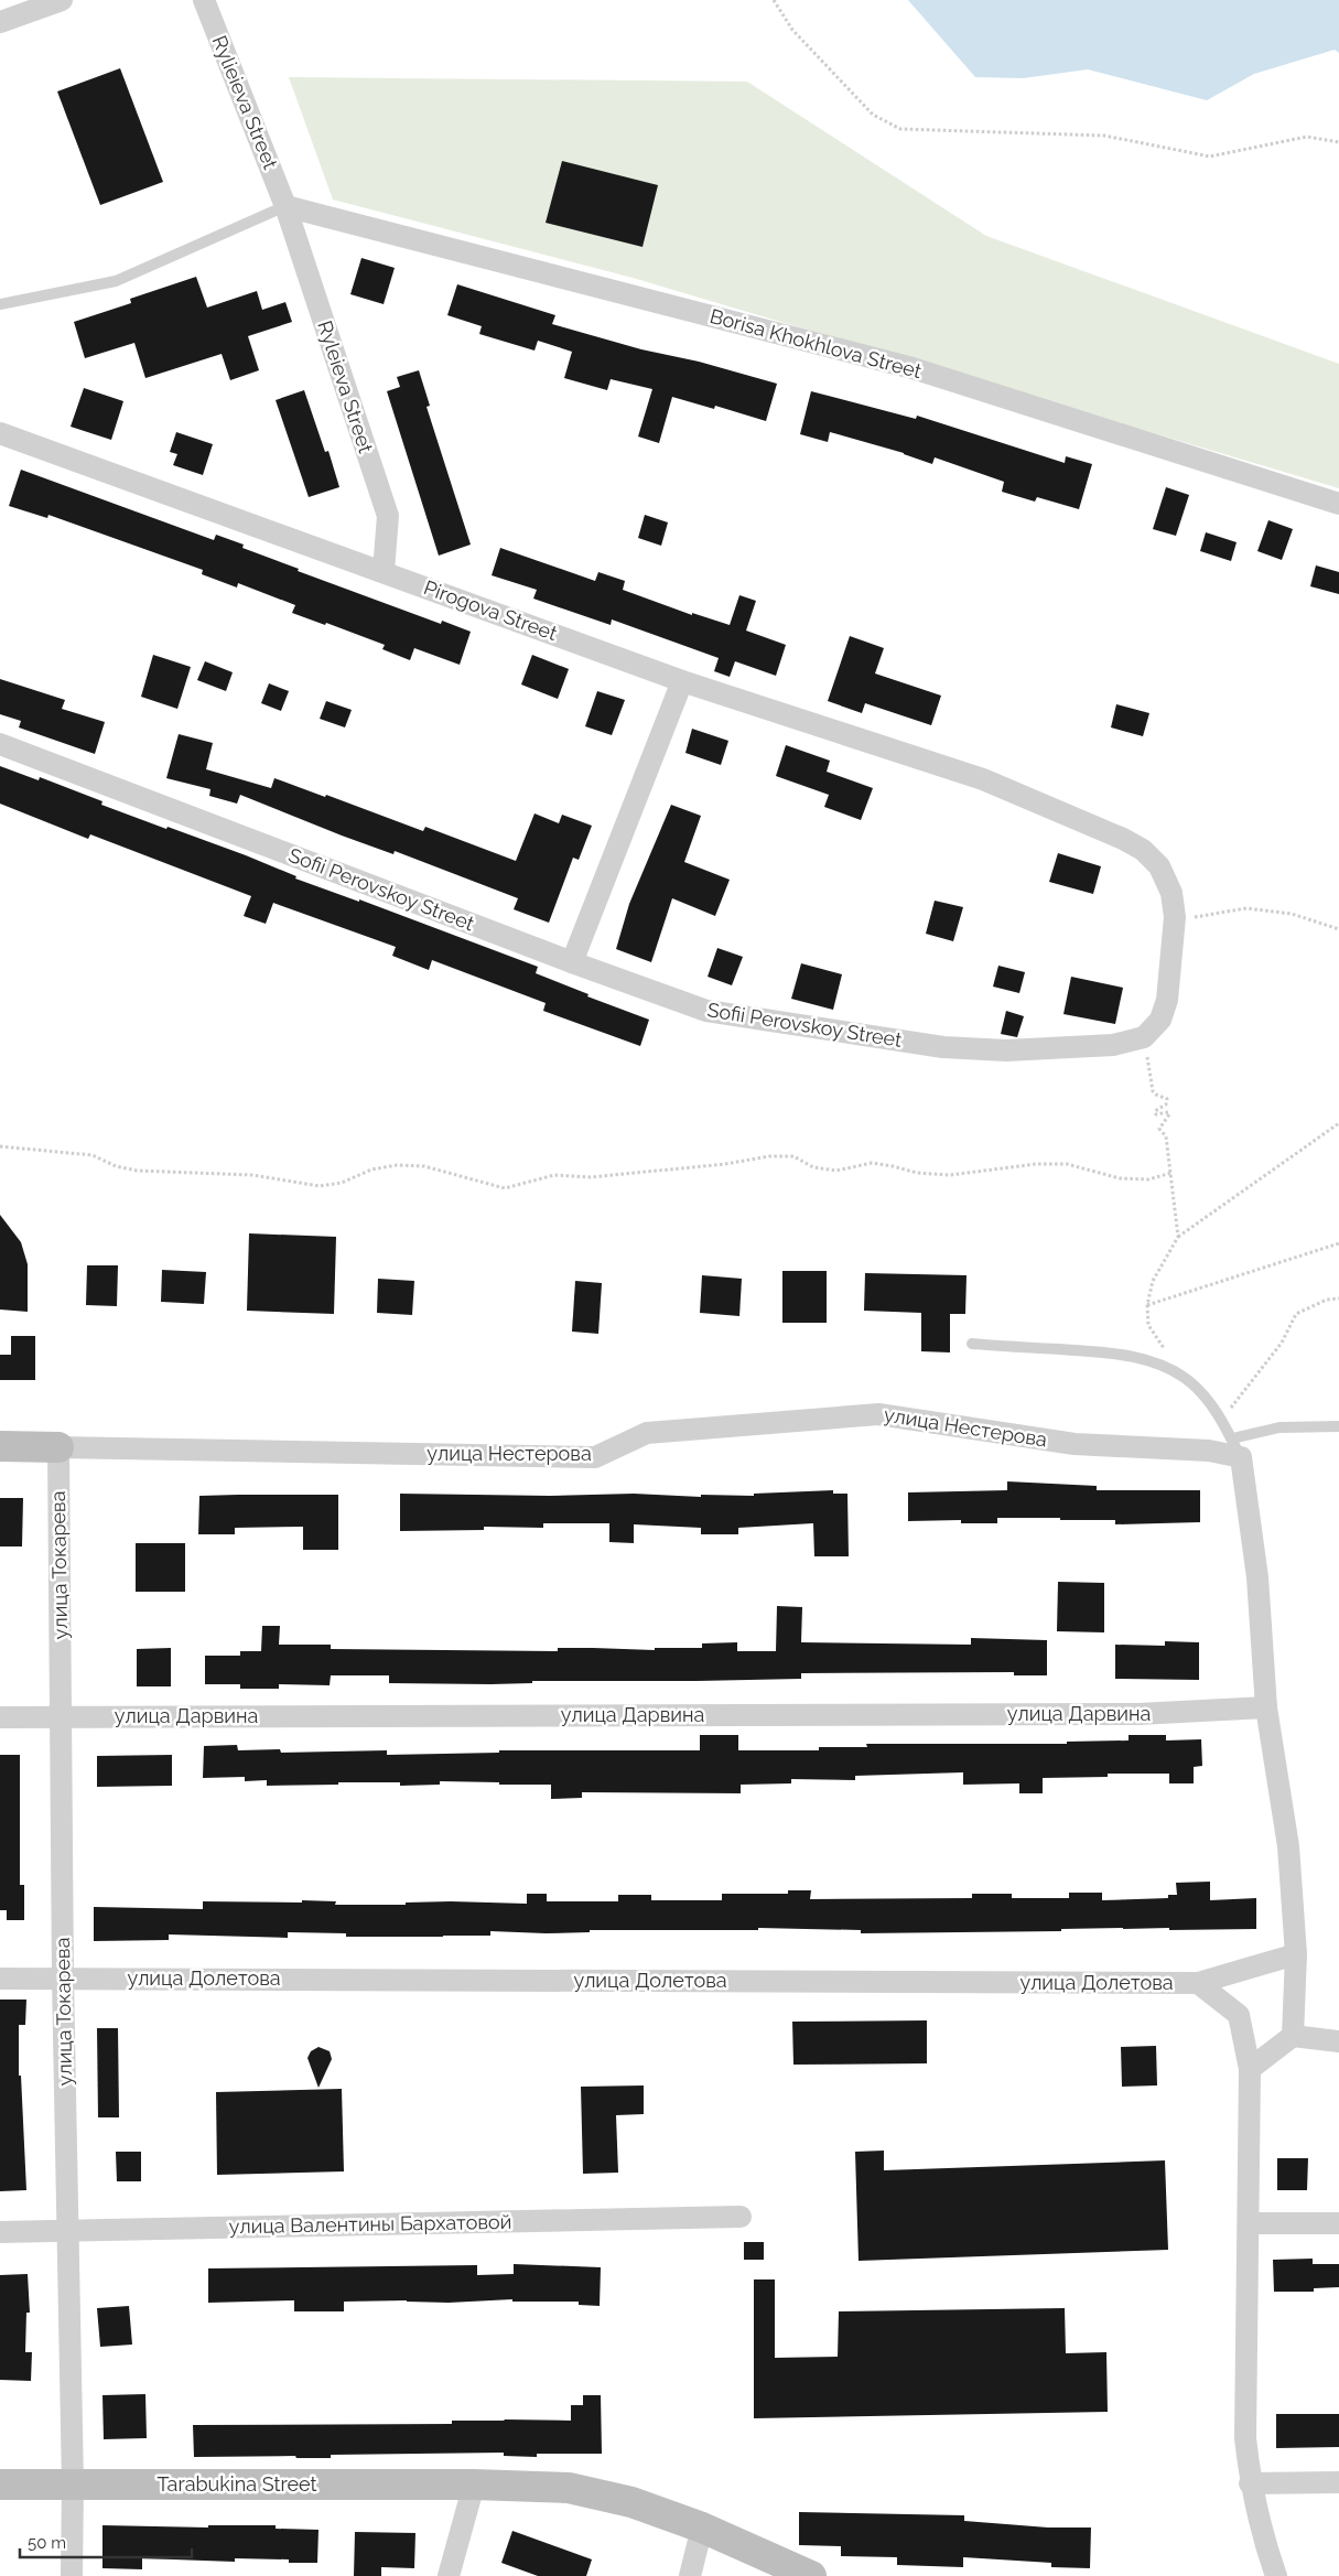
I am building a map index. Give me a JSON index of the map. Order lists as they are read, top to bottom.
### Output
{
  "streets": {
    "main road": ["улица Нестерова", "Tarabukina Street"],
    "street": [
      "Rylieieva Street",
      "Borisa Khokhlova Street",
      "Ryleieva Street",
      "Pirogova Street",
      "Sofii Perovskoy Street",
      "улица Токарева",
      "улица Дарвина",
      "улица Долетова",
      "улица Валентины Бархатовой"
    ]
  },
  "crossings": [
    ["Rylieieva Street", "Borisa Khokhlova Street"],
    ["Rylieieva Street", "Ryleieva Street"],
    ["Borisa Khokhlova Street", "Ryleieva Street"],
    ["Ryleieva Street", "Pirogova Street"],
    ["улица Нестерова", "улица Токарева"],
    ["улица Токарева", "улица Дарвина"],
    ["улица Токарева", "улица Долетова"],
    ["улица Токарева", "улица Валентины Бархатовой"],
    ["улица Токарева", "Tarabukina Street"]
  ],
  "scale_bar": "50 m"
}
